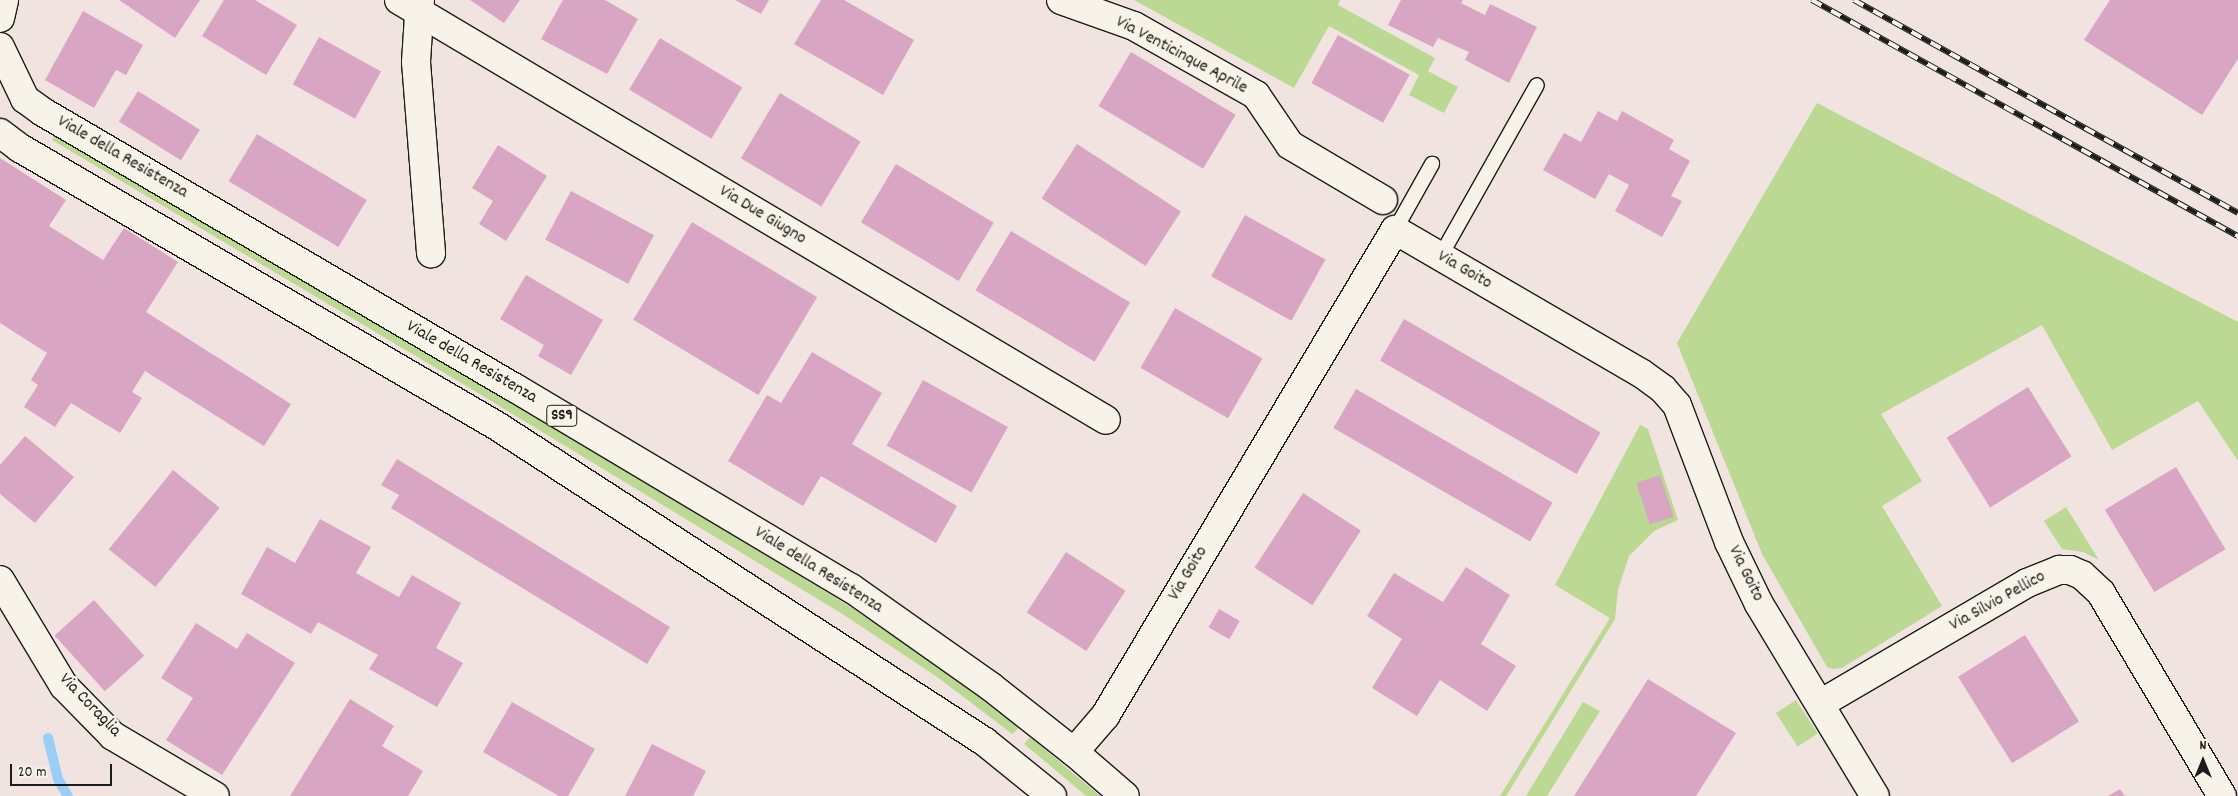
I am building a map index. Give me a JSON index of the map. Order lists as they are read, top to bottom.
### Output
{
  "streets": {
    "street": [
      "Via Venticinque Aprile",
      "Viale della Resistenza",
      "Via Due Giugno",
      "Via Goito",
      "SS9",
      "Via Silvio Pellico",
      "Via Coraglia"
    ]
  },
  "crossings": [
    ["Viale della Resistenza", "Via Goito"],
    ["Via Goito", "Via Silvio Pellico"]
  ],
  "scale_bar": "20 m",
  "north": "top"
}
